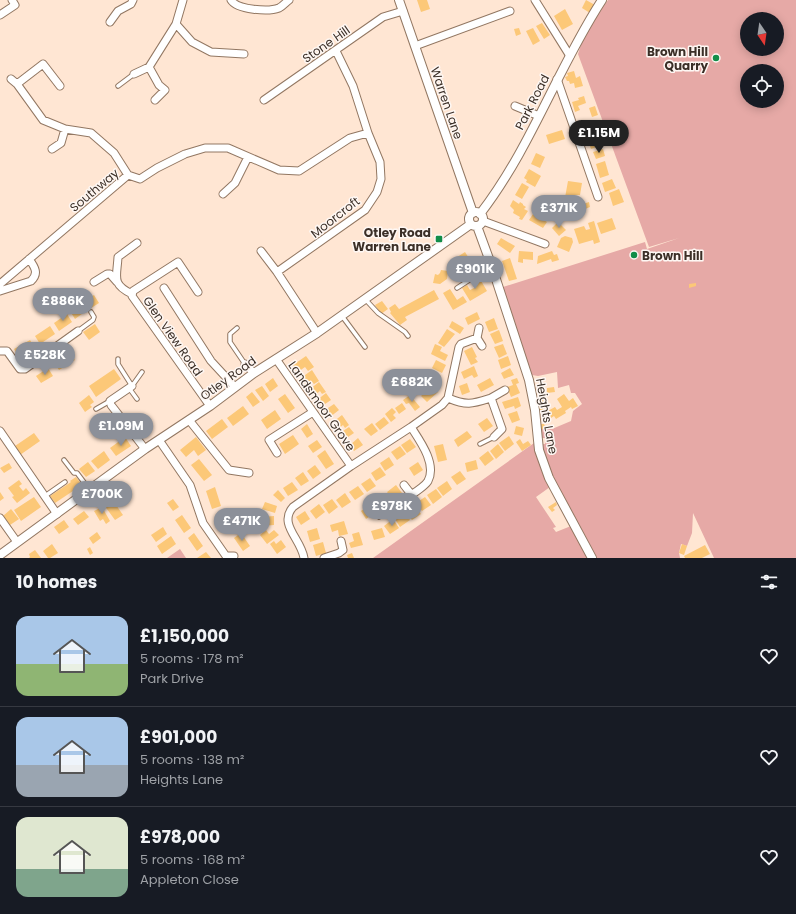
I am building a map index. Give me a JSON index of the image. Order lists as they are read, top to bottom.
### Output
{
  "streets": {
    "street": [
      "Stone Hill",
      "Park Road",
      "Warren Lane",
      "Southway",
      "Moorcroft",
      "Glen View Road",
      "Otley Road",
      "Landsmoor Grove",
      "Heights Lane"
    ]
  },
  "crossings": [
    ["Stone Hill", "Warren Lane"],
    ["Stone Hill", "Moorcroft"],
    ["Park Road", "Warren Lane"],
    ["Park Road", "Otley Road"],
    ["Park Road", "Heights Lane"],
    ["Warren Lane", "Otley Road"],
    ["Warren Lane", "Heights Lane"],
    ["Southway", "Moorcroft"],
    ["Glen View Road", "Otley Road"],
    ["Otley Road", "Landsmoor Grove"],
    ["Otley Road", "Heights Lane"]
  ],
  "places": {
    "other": ["Brown Hill Quarry", "Brown Hill"],
    "transit": ["Otley Road Warren Lane"]
  },
  "north": "bottom",
  "page": {
    "price": [
      "£1.15M",
      "£371K",
      "£901K",
      "£886K",
      "£528K",
      "£682K",
      "£1.09M",
      "£700K",
      "£978K",
      "£471K"
    ],
    "heading": "10 homes",
    "list": [
      {
        "name": "£1,150,000",
        "note": "5 rooms · 178 m² · Park Drive"
      },
      {
        "name": "£901,000",
        "note": "5 rooms · 138 m² · Heights Lane"
      },
      {
        "name": "£978,000",
        "note": "5 rooms · 168 m² · Appleton Close"
      }
    ]
  }
}
